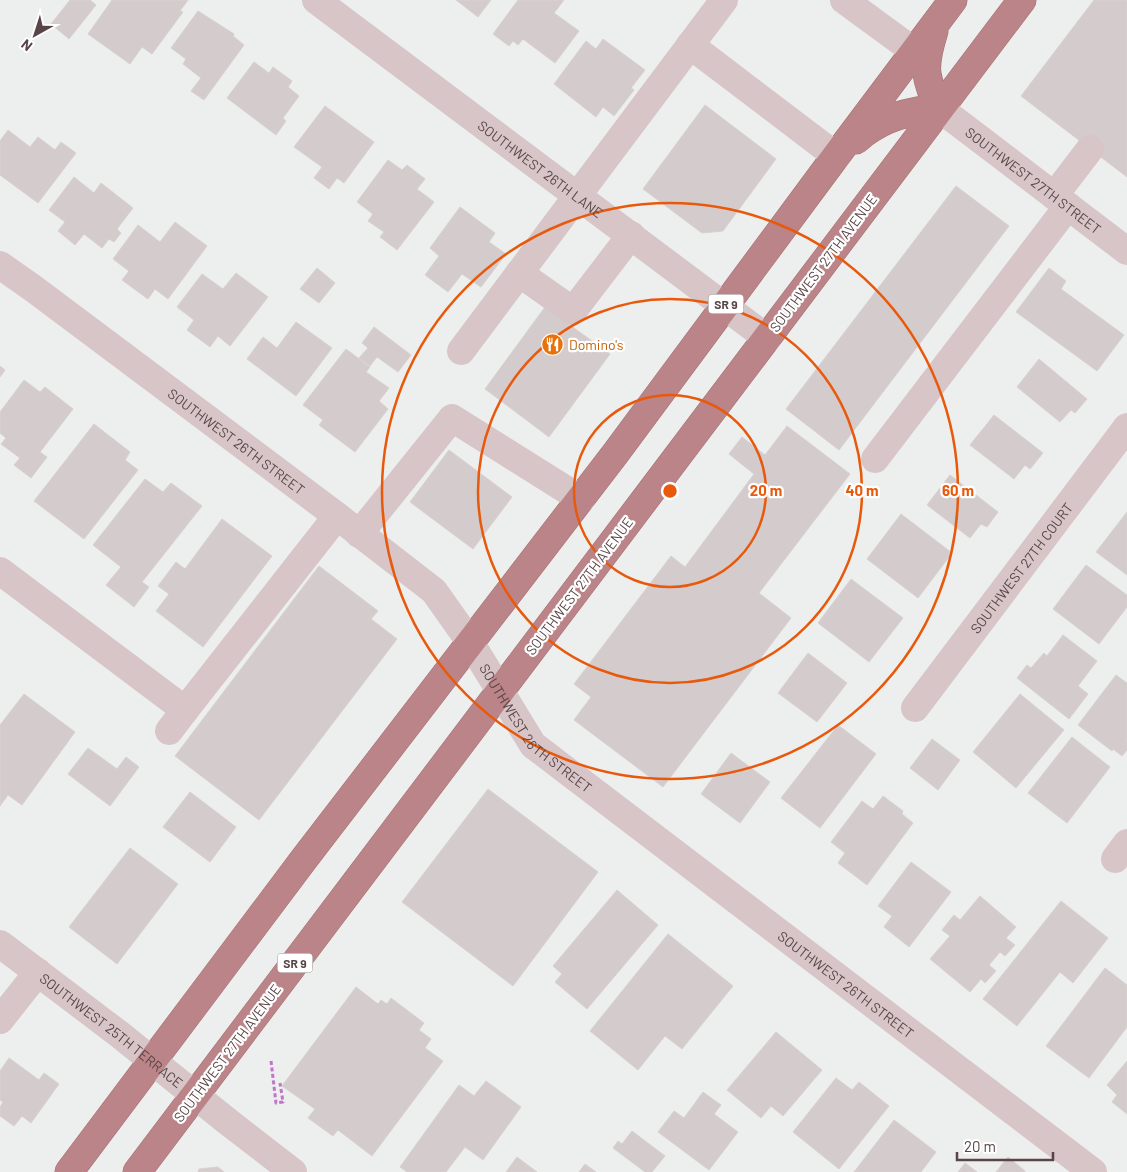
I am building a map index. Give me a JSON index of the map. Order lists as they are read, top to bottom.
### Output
{
  "streets": {
    "highway": ["SOUTHWEST 27TH AVENUE", "SR 9"],
    "street": [
      "SOUTHWEST 26TH LANE",
      "SOUTHWEST 27TH STREET",
      "SOUTHWEST 26TH STREET",
      "SOUTHWEST 27TH COURT",
      "SOUTHWEST 25TH TERRACE"
    ]
  },
  "crossings": [
    ["SOUTHWEST 26TH LANE", "SOUTHWEST 27TH AVENUE"],
    ["SOUTHWEST 26TH LANE", "SR 9"],
    ["SOUTHWEST 27TH STREET", "SOUTHWEST 27TH AVENUE"],
    ["SOUTHWEST 27TH AVENUE", "SOUTHWEST 26TH STREET"],
    ["SOUTHWEST 27TH AVENUE", "SOUTHWEST 25TH TERRACE"],
    ["SR 9", "SOUTHWEST 26TH STREET"],
    ["SR 9", "SOUTHWEST 25TH TERRACE"]
  ],
  "places": {
    "restaurant": ["Domino's"]
  },
  "scale_bar": "20 m",
  "north": "bottom left",
  "rings": ["20 m", "40 m", "60 m"]
}
